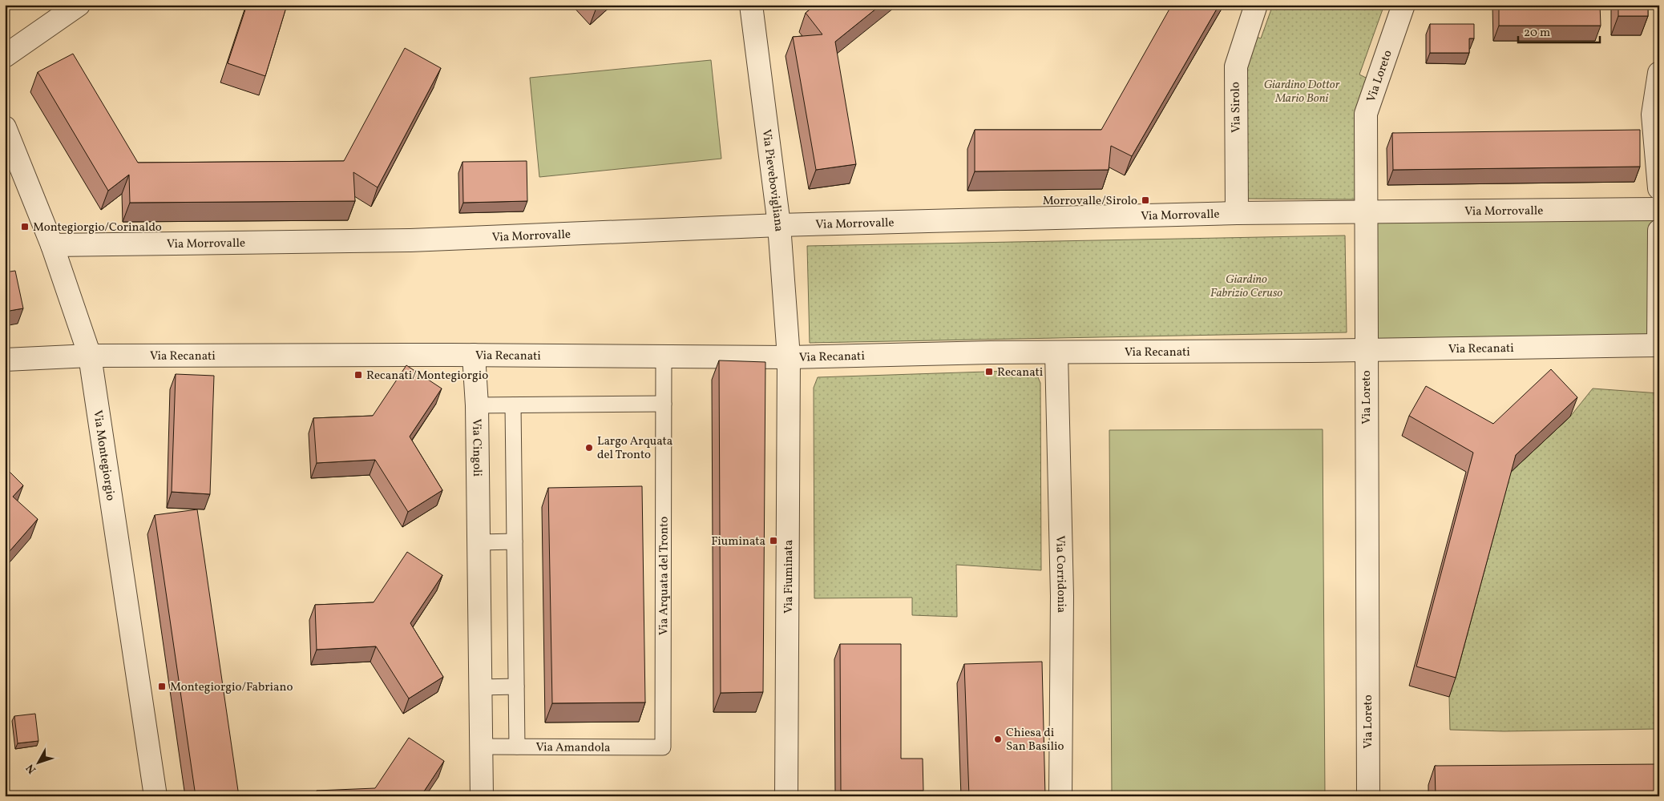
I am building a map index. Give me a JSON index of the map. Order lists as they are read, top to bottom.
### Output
{
  "streets": {
    "street": [
      "Via Loreto",
      "Via Sirolo",
      "Via Pievebovigliana",
      "Via Morrovalle",
      "Via Recanati",
      "Via Cingoli",
      "Via Montegiorgio",
      "Via Corridonia",
      "Via Fiuminata"
    ],
    "lane": ["Via Arquata del Tronto", "Via Amandola"]
  },
  "crossings": [
    ["Via Loreto", "Via Morrovalle"],
    ["Via Loreto", "Via Recanati"],
    ["Via Sirolo", "Via Morrovalle"],
    ["Via Pievebovigliana", "Via Morrovalle"],
    ["Via Pievebovigliana", "Via Recanati"],
    ["Via Pievebovigliana", "Via Fiuminata"],
    ["Via Morrovalle", "Via Montegiorgio"],
    ["Via Recanati", "Via Cingoli"],
    ["Via Recanati", "Via Montegiorgio"],
    ["Via Recanati", "Via Corridonia"],
    ["Via Recanati", "Via Fiuminata"],
    ["Via Cingoli", "Via Amandola"],
    ["Via Arquata del Tronto", "Via Amandola"]
  ],
  "parks": ["Giardino Dottor Mario Boni", "Giardino Fabrizio Ceruso"],
  "places": {
    "transit": [
      "Morrovalle/Sirolo",
      "Montegiorgio/Corinaldo",
      "Recanati",
      "Recanati/Montegiorgio",
      "Fiuminata",
      "Montegiorgio/Fabriano"
    ],
    "other": ["Largo Arquata del Tronto", "Chiesa di San Basilio"]
  },
  "scale_bar": "20 m",
  "north": "bottom left"
}
